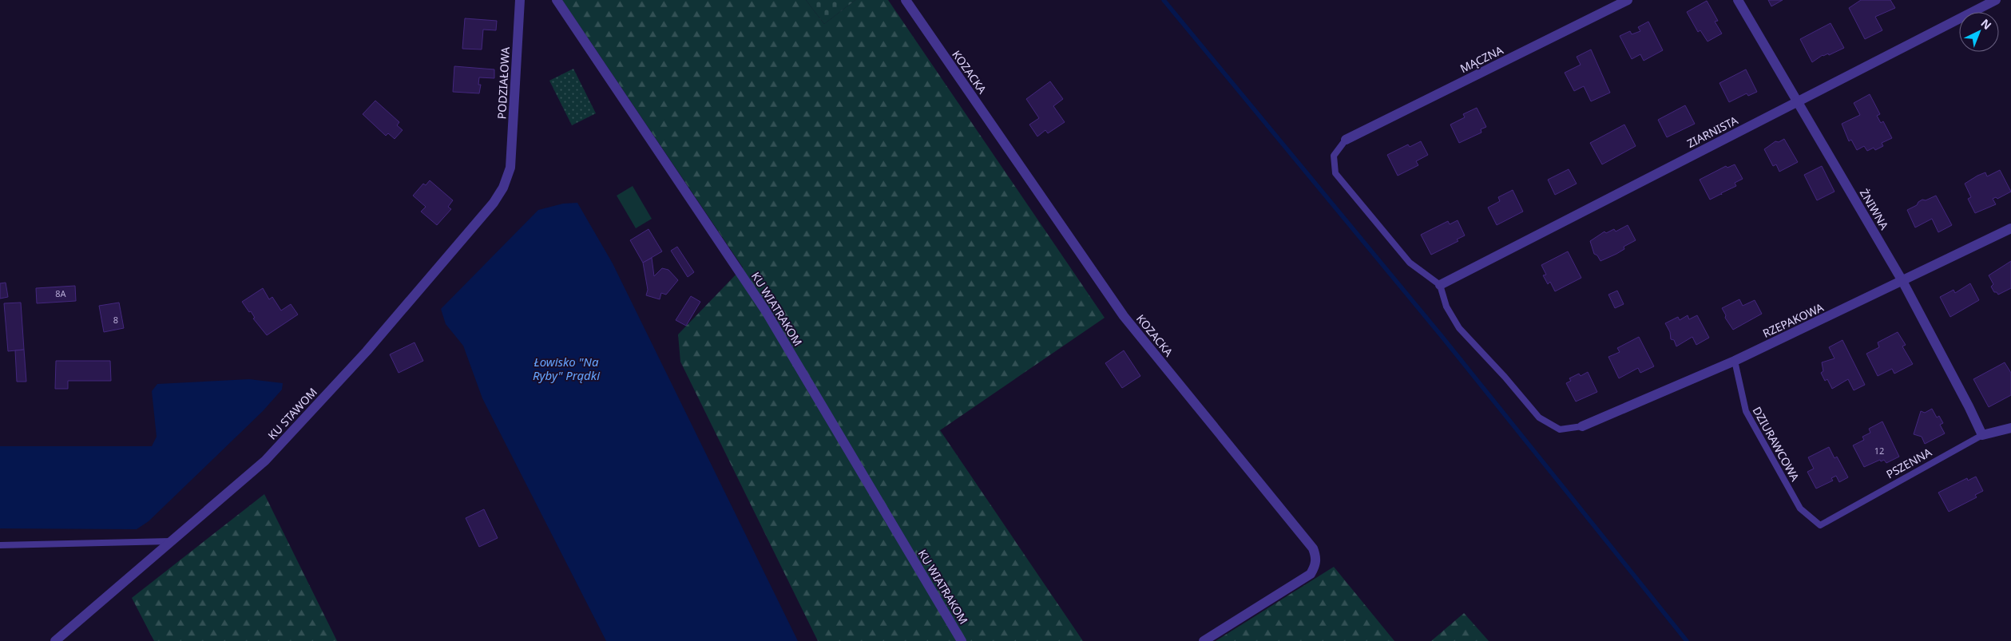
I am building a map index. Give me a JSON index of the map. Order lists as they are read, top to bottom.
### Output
{
  "streets": {
    "street": [
      "MĄCZNA",
      "KOZACKA",
      "PODZIAŁOWA",
      "ZIARNISTA",
      "ŻNIWNA",
      "KU WIATRAKOM",
      "RZEPAKOWA",
      "KU STAWOM",
      "PSZENNA"
    ],
    "lane": ["DZIURAWCOWA"]
  },
  "crossings": [
    ["PODZIAŁOWA", "KU STAWOM"],
    ["ZIARNISTA", "ŻNIWNA"],
    ["ŻNIWNA", "RZEPAKOWA"],
    ["ŻNIWNA", "PSZENNA"],
    ["RZEPAKOWA", "DZIURAWCOWA"],
    ["DZIURAWCOWA", "PSZENNA"]
  ],
  "water": ["Łowisko \"Na Ryby\" Prądki"],
  "house_numbers": ["8A", "8", "12"],
  "north": "top right"
}
